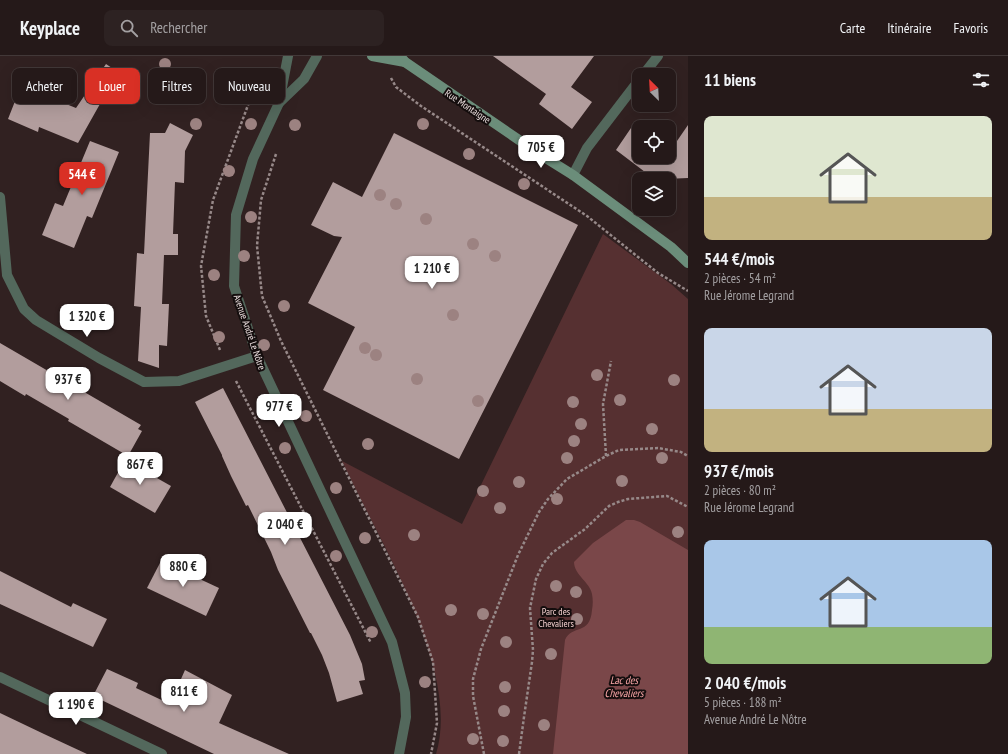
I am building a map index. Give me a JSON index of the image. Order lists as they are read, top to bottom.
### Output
{
  "streets": {
    "street": ["Rue Montaigne", "Avenue André Le Nôtre"]
  },
  "water": ["Lac des Chevaliers"],
  "parks": ["Parc des Chevaliers"],
  "north": "top left",
  "page": {
    "header": "Keyplace",
    "search": "Rechercher",
    "nav": ["Carte", "Itinéraire", "Favoris"],
    "heading": "11 biens",
    "chip": [
      "Acheter",
      "Louer",
      "Filtres",
      "Nouveau"
    ],
    "list": [
      {
        "name": "544 €/mois",
        "note": "2 pièces · 54 m² · Rue Jérome Legrand"
      },
      {
        "name": "937 €/mois",
        "note": "2 pièces · 80 m² · Rue Jérome Legrand"
      },
      {
        "name": "2 040 €/mois",
        "note": "5 pièces · 188 m² · Avenue André Le Nôtre"
      }
    ],
    "price": [
      "705 €",
      "544 €",
      "1 210 €",
      "1 320 €",
      "937 €",
      "977 €",
      "867 €",
      "2 040 €",
      "880 €",
      "811 €",
      "1 190 €"
    ]
  }
}
